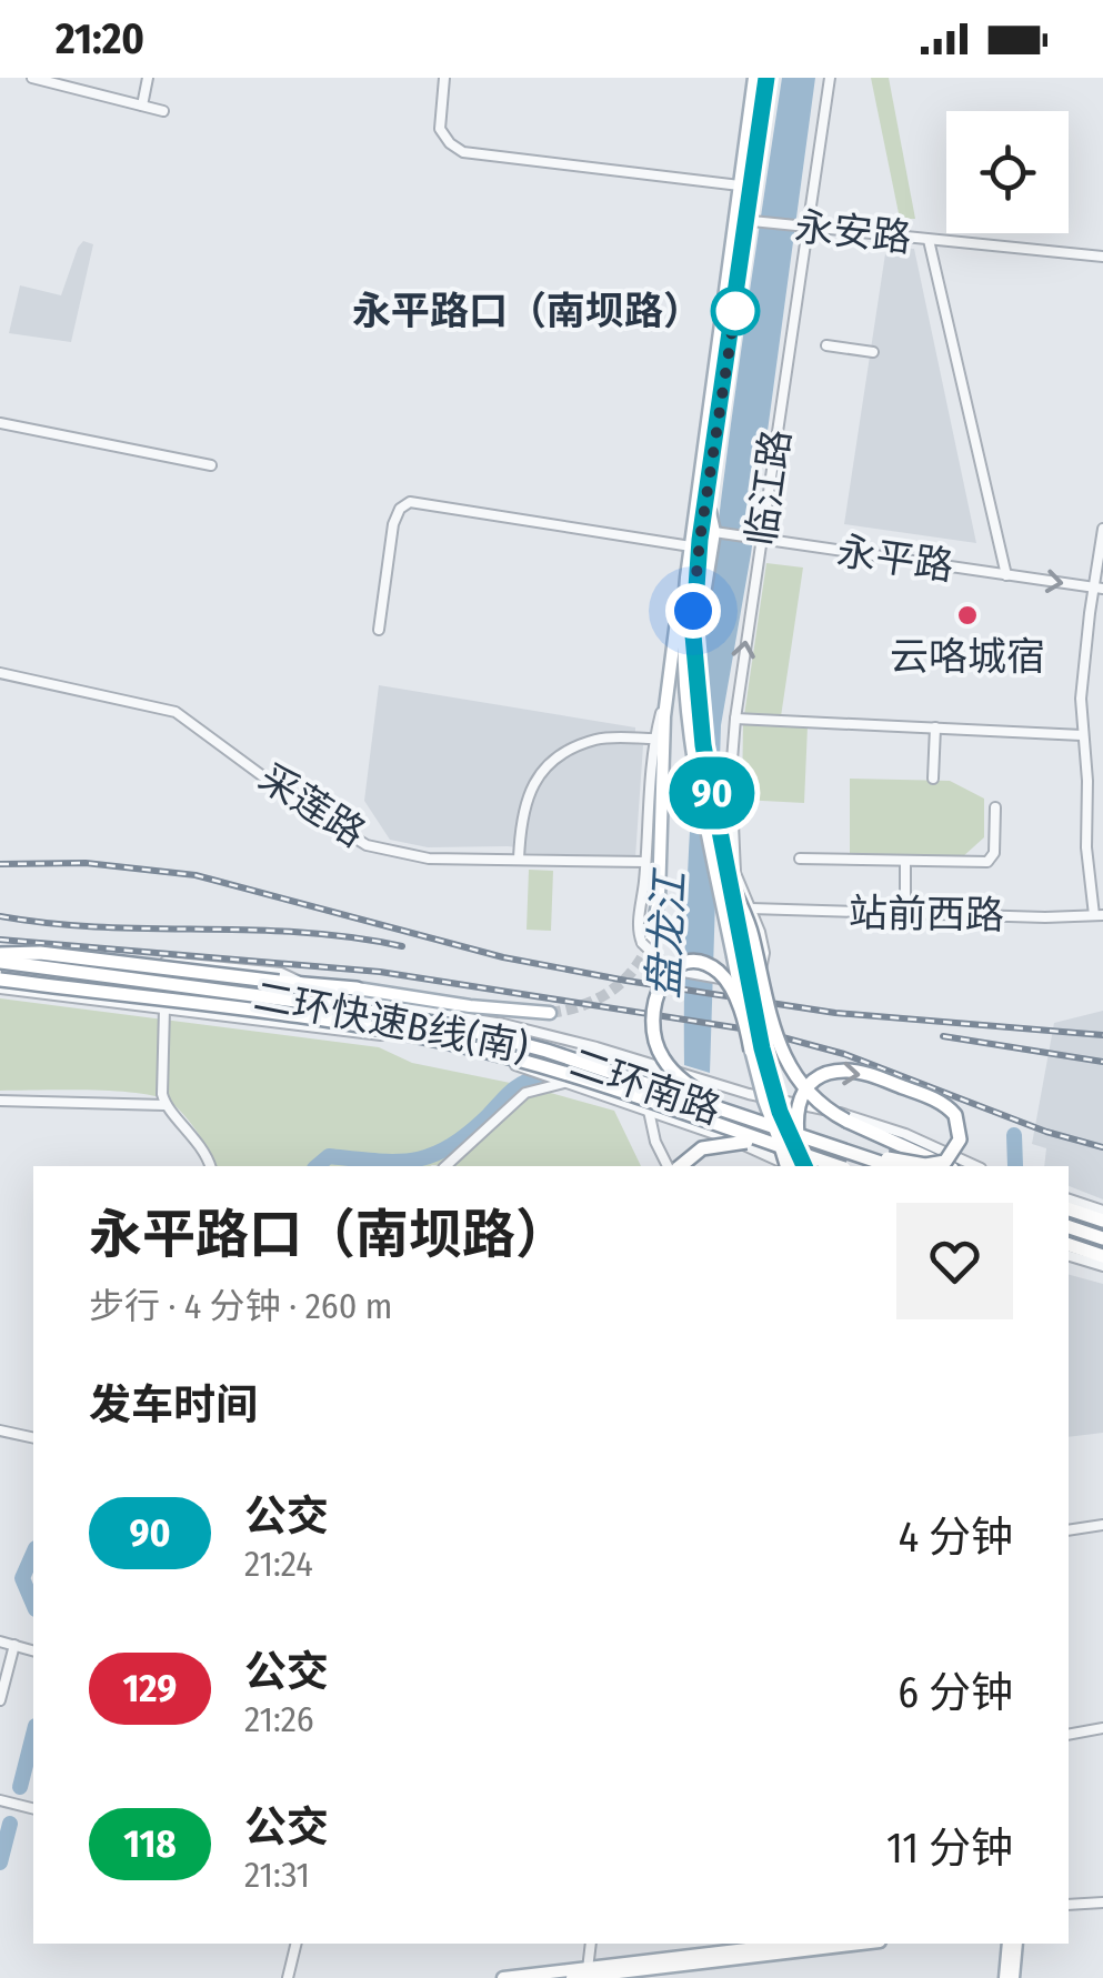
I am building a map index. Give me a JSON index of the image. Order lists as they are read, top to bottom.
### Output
{
  "streets": {
    "highway": ["二环快速B线(南)"],
    "main road": ["二环南路"],
    "street": [
      "永安路",
      "临江路",
      "永平路",
      "采莲路",
      "站前西路"
    ]
  },
  "crossings": [
    ["永安路", "临江路"],
    ["临江路", "永平路"],
    ["临江路", "站前西路"],
    ["二环快速B线(南)", "二环南路"]
  ],
  "water": ["盘龙江"],
  "places": ["永平路口（南坝路）", "云咯城宿"],
  "lines": ["bus line 90"],
  "page": {
    "status": "21:20",
    "on_map": "90",
    "heading": [
      ["永平路口（南坝路）", "步行 · 4 分钟 · 260 m"],
      "发车时间"
    ],
    "list": [
      {
        "mark": "90",
        "name": "公交",
        "note": "21:24",
        "value": "4 分钟"
      },
      {
        "mark": "129",
        "name": "公交",
        "note": "21:26",
        "value": "6 分钟"
      },
      {
        "mark": "118",
        "name": "公交",
        "note": "21:31",
        "value": "11 分钟"
      }
    ]
  }
}
